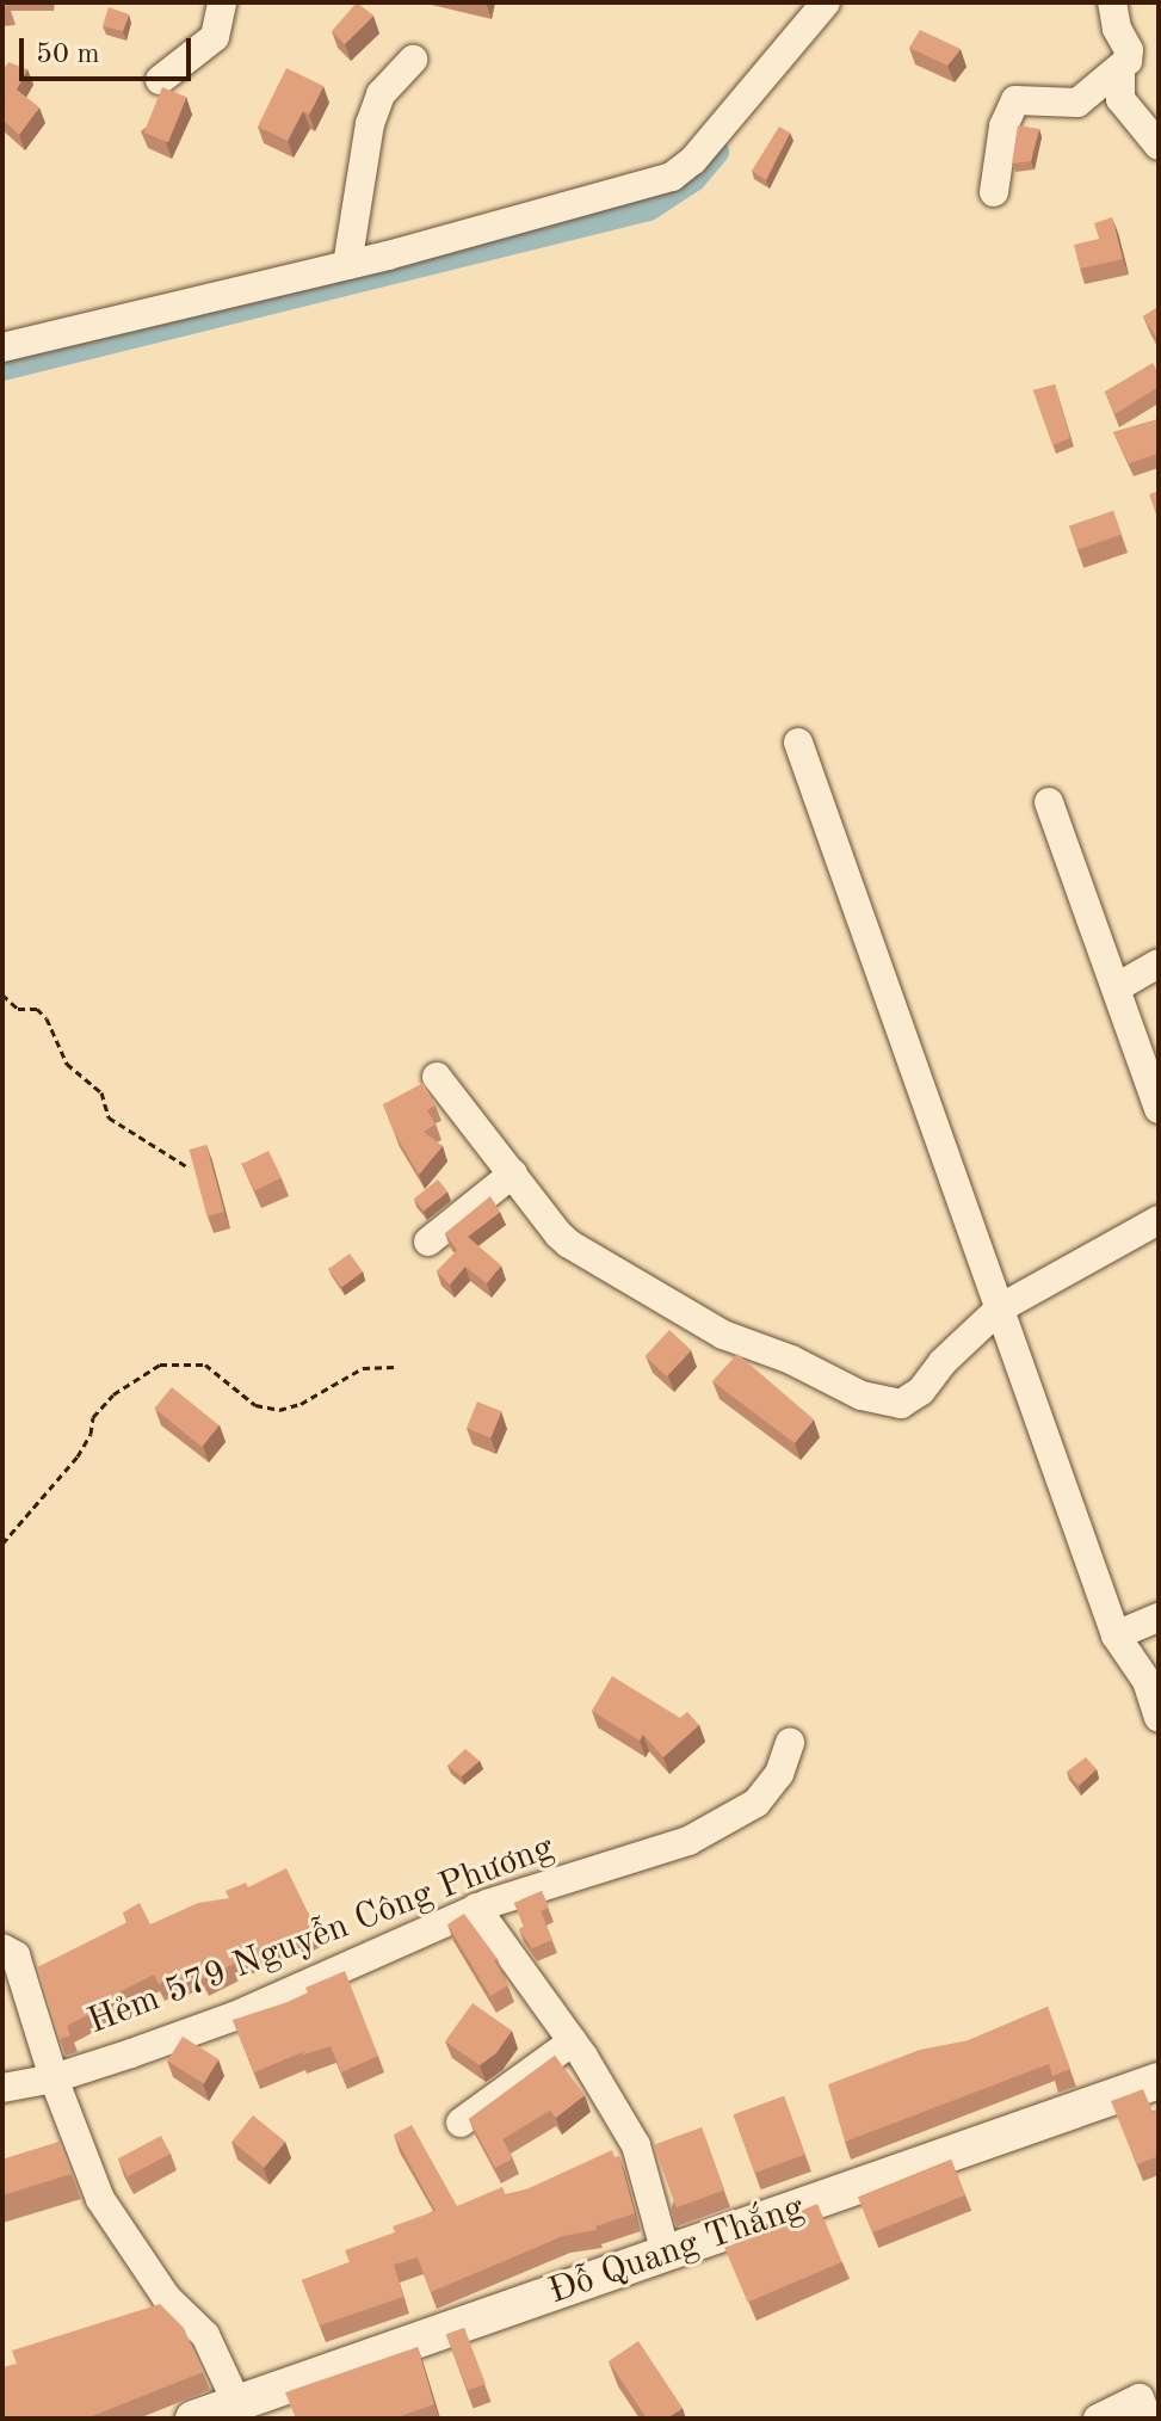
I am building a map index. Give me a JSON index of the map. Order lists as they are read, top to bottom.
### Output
{
  "streets": {
    "street": ["Hẻm 579 Nguyễn Công Phương", "Đỗ Quang Thắng"]
  },
  "scale_bar": "50 m"
}
